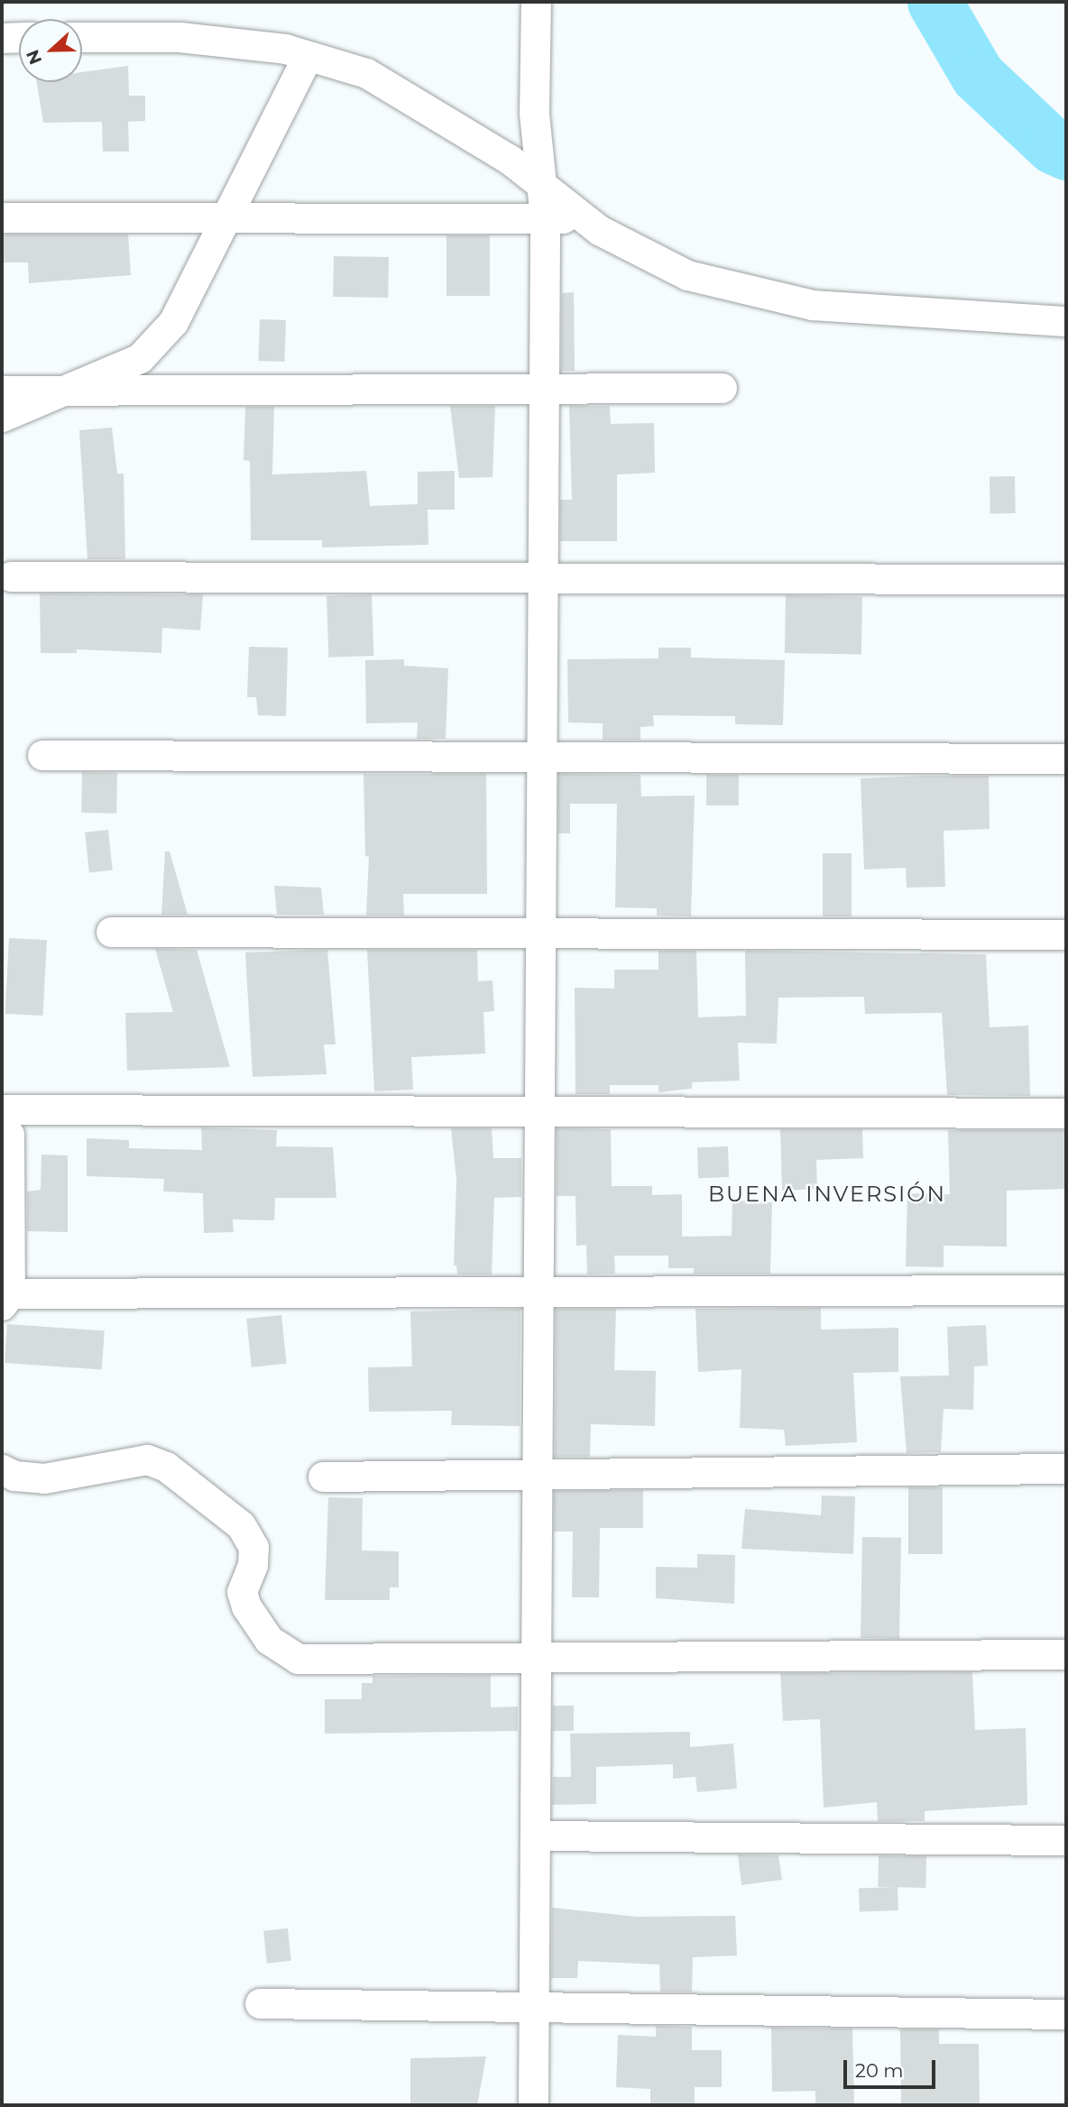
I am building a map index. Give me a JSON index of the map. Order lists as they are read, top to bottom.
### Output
{
  "districts": ["BUENA INVERSIÓN"],
  "scale_bar": "20 m",
  "north": "left"
}
